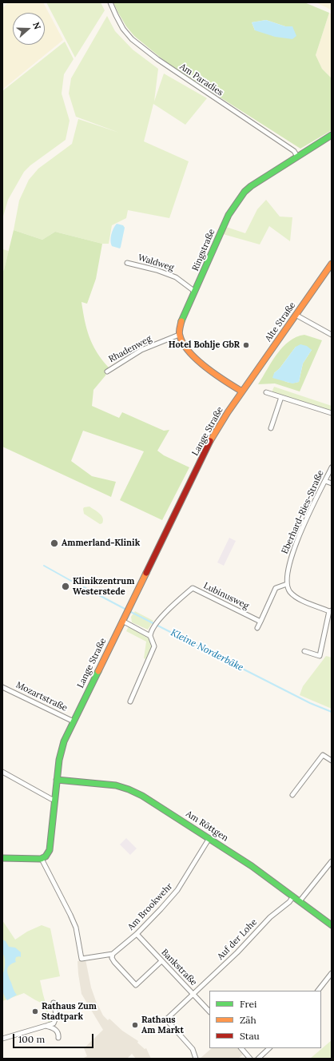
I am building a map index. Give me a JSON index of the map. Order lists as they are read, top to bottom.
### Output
{
  "streets": {
    "street": [
      "Am Paradies",
      "Ringstraße",
      "Waldweg",
      "Alte Straße",
      "Rhadenweg",
      "Lange Straße",
      "Eberhard-Ries-Straße",
      "Lubinusweg",
      "Mozartstraße",
      "Am Röttgen",
      "Am Brookwehr",
      "Auf der Lohe",
      "Bankstraße"
    ]
  },
  "crossings": [
    ["Am Paradies", "Ringstraße"],
    ["Ringstraße", "Waldweg"],
    ["Ringstraße", "Rhadenweg"],
    ["Alte Straße", "Lange Straße"],
    ["Lange Straße", "Mozartstraße"],
    ["Lange Straße", "Am Röttgen"],
    ["Am Röttgen", "Am Brookwehr"],
    ["Am Röttgen", "Auf der Lohe"],
    ["Am Brookwehr", "Bankstraße"],
    ["Auf der Lohe", "Bankstraße"]
  ],
  "water": ["Kleine Norderbäke"],
  "places": [
    "Hotel Bohlje GbR",
    "Ammerland-Klinik",
    "Klinikzentrum Westerstede",
    "Rathaus Zum Stadtpark",
    "Rathaus Am Markt"
  ],
  "legend": ["Frei", "Zäh", "Stau"],
  "scale_bar": "100 m",
  "north": "right"
}
